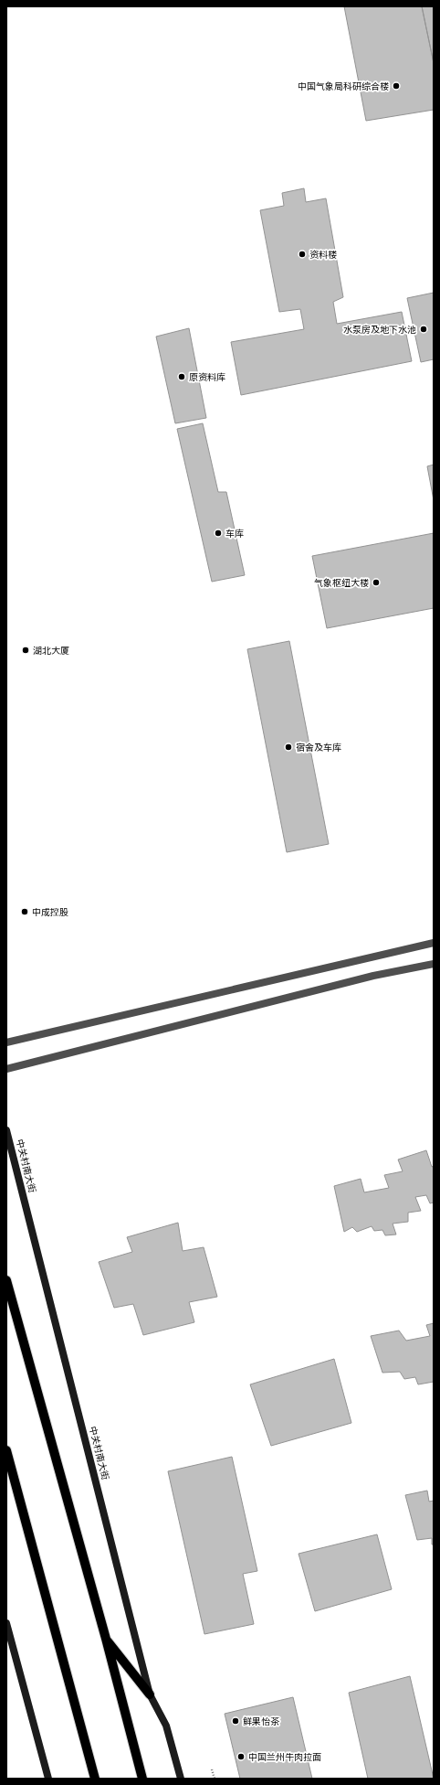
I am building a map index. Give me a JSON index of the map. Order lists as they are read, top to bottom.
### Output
{
  "streets": {
    "street": ["中关村南大街"]
  },
  "places": [
    "中国气象局科研综合楼",
    "资料楼",
    "水泵房及地下水池",
    "原资料库",
    "车库",
    "气象枢纽大楼",
    "湖北大厦",
    "宿舍及车库",
    "中成控股",
    "鲜果怡茶",
    "中国兰州牛肉拉面"
  ]
}
